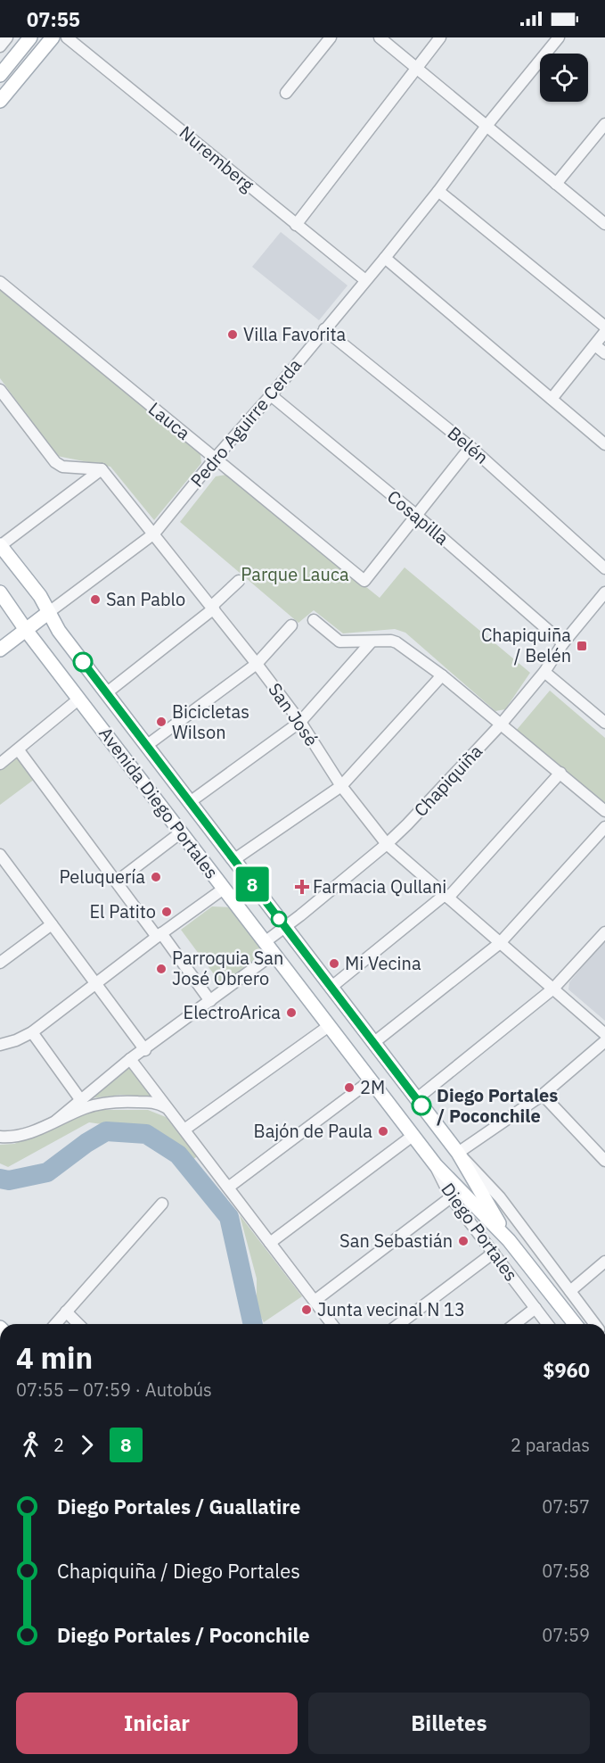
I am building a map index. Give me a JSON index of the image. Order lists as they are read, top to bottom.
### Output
{
  "streets": {
    "main road": ["Pedro Aguirre Cerda", "Avenida Diego Portales", "Diego Portales"],
    "street": [
      "Nuremberg",
      "Lauca",
      "Belén",
      "Cosapilla",
      "San José",
      "Chapiquiña"
    ]
  },
  "crossings": [
    ["Nuremberg", "Pedro Aguirre Cerda"],
    ["Lauca", "Pedro Aguirre Cerda"],
    ["Lauca", "Cosapilla"],
    ["Pedro Aguirre Cerda", "Belén"],
    ["Pedro Aguirre Cerda", "Cosapilla"],
    ["Pedro Aguirre Cerda", "San José"],
    ["Pedro Aguirre Cerda", "Avenida Diego Portales"],
    ["Cosapilla", "Chapiquiña"],
    ["San José", "Chapiquiña"],
    ["Chapiquiña", "Avenida Diego Portales"],
    ["Avenida Diego Portales", "Diego Portales"]
  ],
  "parks": ["Parque Lauca"],
  "places": {
    "other": [
      "Villa Favorita",
      "San Pablo",
      "Bicicletas Wilson",
      "Peluquería",
      "El Patito",
      "Mi Vecina",
      "Parroquia San José Obrero",
      "ElectroArica",
      "2M",
      "Diego Portales / Poconchile",
      "Bajón de Paula",
      "San Sebastián",
      "Junta vecinal N 13"
    ],
    "transit": ["Chapiquiña / Belén"],
    "health": ["Farmacia Qullani"]
  },
  "lines": ["bus line 8"],
  "page": {
    "status": "07:55",
    "on_map": "8",
    "heading": ["4 min", "07:55 – 07:59 · Autobús", "$960"],
    "legs": ["2", "8", "2 paradas"],
    "list": [
      {
        "name": "Diego Portales / Guallatire",
        "value": "07:57"
      },
      {
        "name": "Chapiquiña / Diego Portales",
        "value": "07:58"
      },
      {
        "name": "Diego Portales / Poconchile",
        "value": "07:59"
      }
    ],
    "buttons": ["Iniciar", "Billetes"]
  }
}
